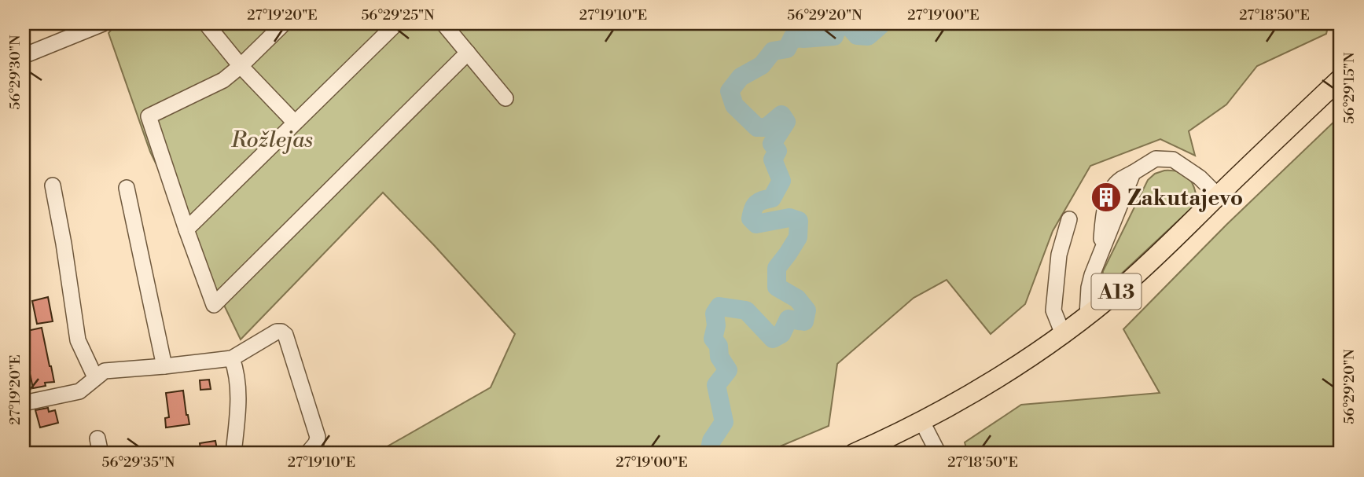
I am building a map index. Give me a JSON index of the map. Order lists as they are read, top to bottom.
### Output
{
  "streets": {
    "main road": ["A13"]
  },
  "parks": ["Rožlejas"],
  "places": {
    "building": ["Zakutajevo"]
  },
  "coordinates": [
    "27°19'20\"E",
    "56°29'25\"N",
    "27°19'10\"E",
    "56°29'20\"N",
    "27°19'00\"E",
    "27°18'50\"E",
    "56°29'30\"N",
    "56°29'15\"N",
    "56°29'35\"N"
  ]
}
